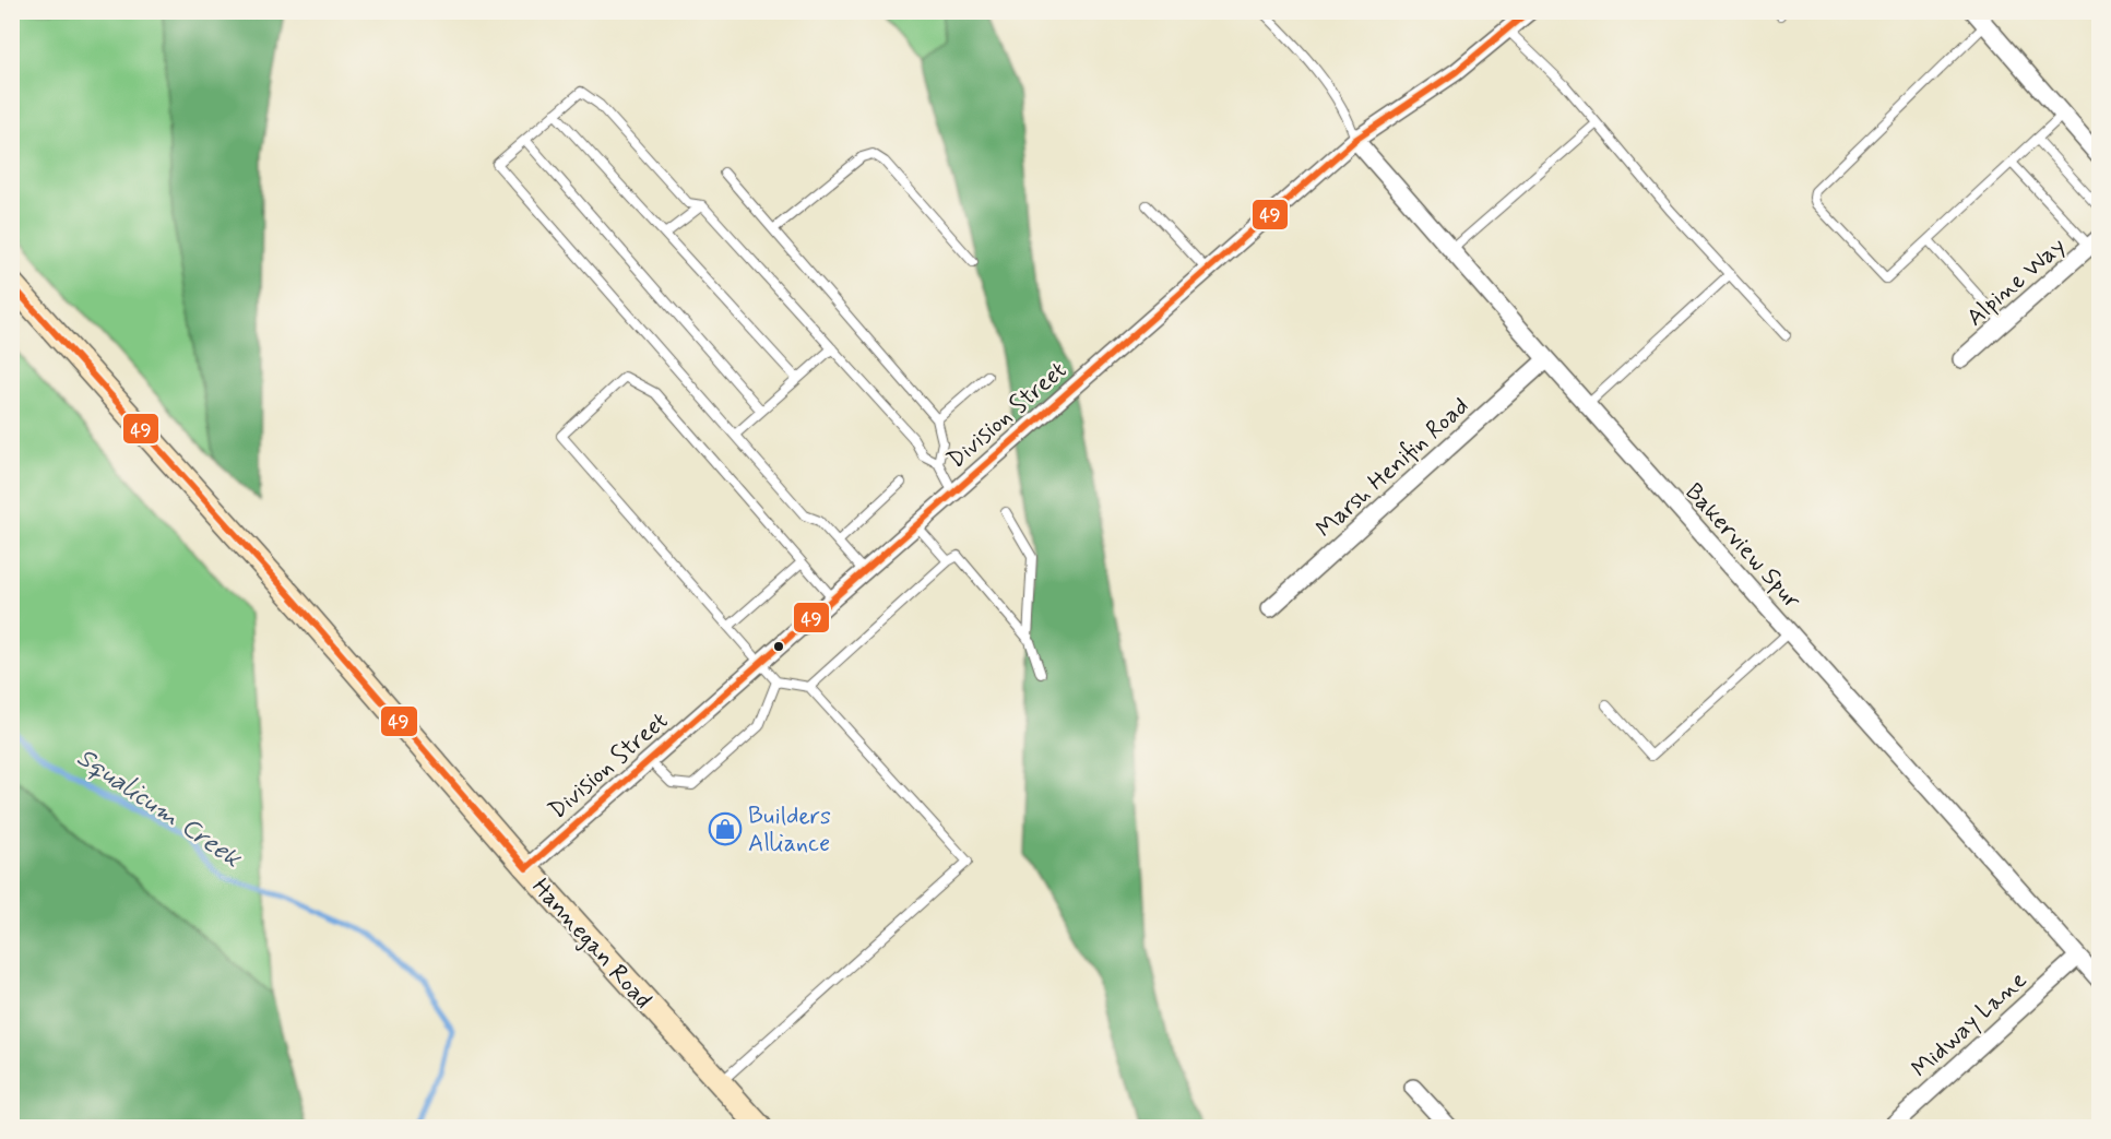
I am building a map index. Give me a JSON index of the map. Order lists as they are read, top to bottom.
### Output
{
  "streets": {
    "main road": ["Hannegan Road"],
    "street": [
      "Alpine Way",
      "Division Street",
      "Marsh Henifin Road",
      "Bakerview Spur",
      "Midway Lane"
    ]
  },
  "crossings": [
    ["Division Street", "Bakerview Spur"],
    ["Division Street", "Hannegan Road"],
    ["Marsh Henifin Road", "Bakerview Spur"],
    ["Bakerview Spur", "Midway Lane"]
  ],
  "water": ["Squalicum Creek"],
  "places": {
    "shop": ["Builders Alliance"]
  },
  "lines": ["transit line 49"]
}
